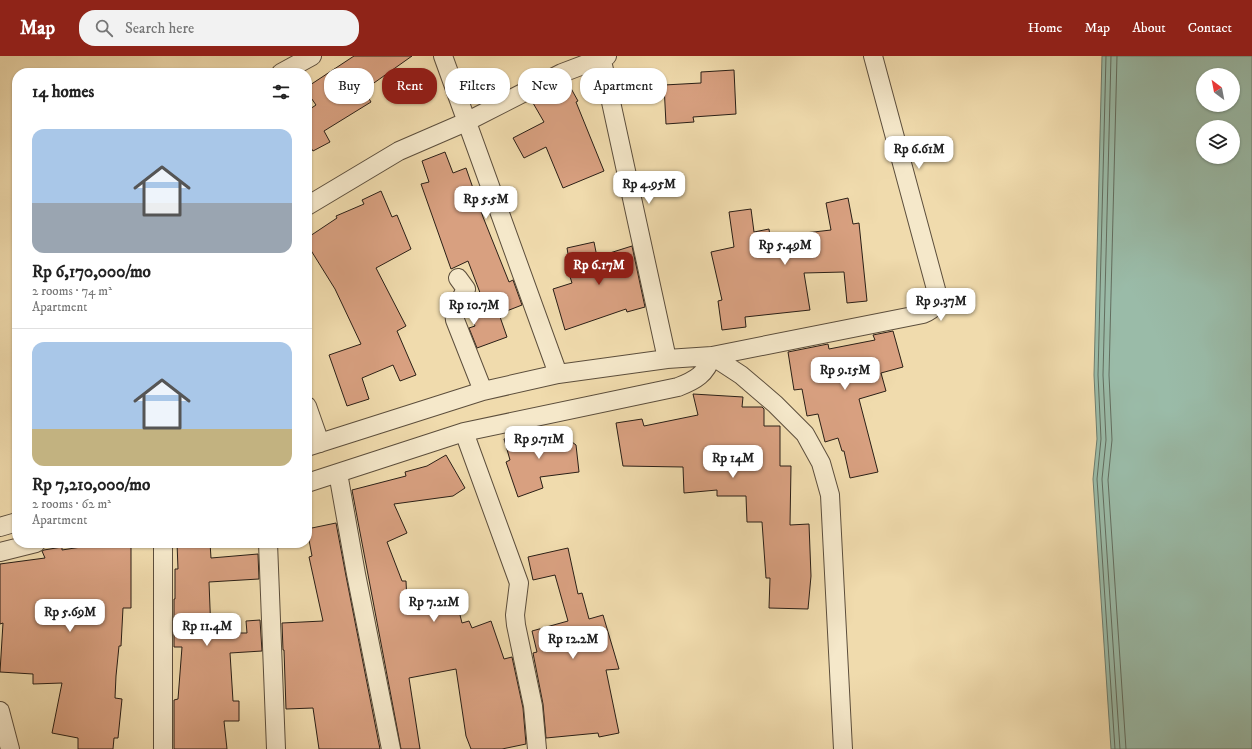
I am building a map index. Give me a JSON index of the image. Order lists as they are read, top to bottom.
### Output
{
  "north": "top left",
  "page": {
    "header": "Map",
    "search": "Search here",
    "nav": [
      "Home",
      "Map",
      "About",
      "Contact"
    ],
    "chip": [
      "Buy",
      "Rent",
      "Filters",
      "New",
      "Apartment"
    ],
    "heading": "14 homes",
    "list": [
      {
        "name": "Rp 6,170,000/mo",
        "note": "2 rooms · 74 m² · Apartment"
      },
      {
        "name": "Rp 7,210,000/mo",
        "note": "2 rooms · 62 m² · Apartment"
      }
    ],
    "price": [
      "Rp 6.61M",
      "Rp 4.95M",
      "Rp 5.5M",
      "Rp 5.49M",
      "Rp 6.17M",
      "Rp 9.37M",
      "Rp 10.7M",
      "Rp 9.15M",
      "Rp 9.71M",
      "Rp 14M",
      "Rp 7.21M",
      "Rp 5.69M",
      "Rp 11.4M",
      "Rp 12.2M"
    ]
  }
}
